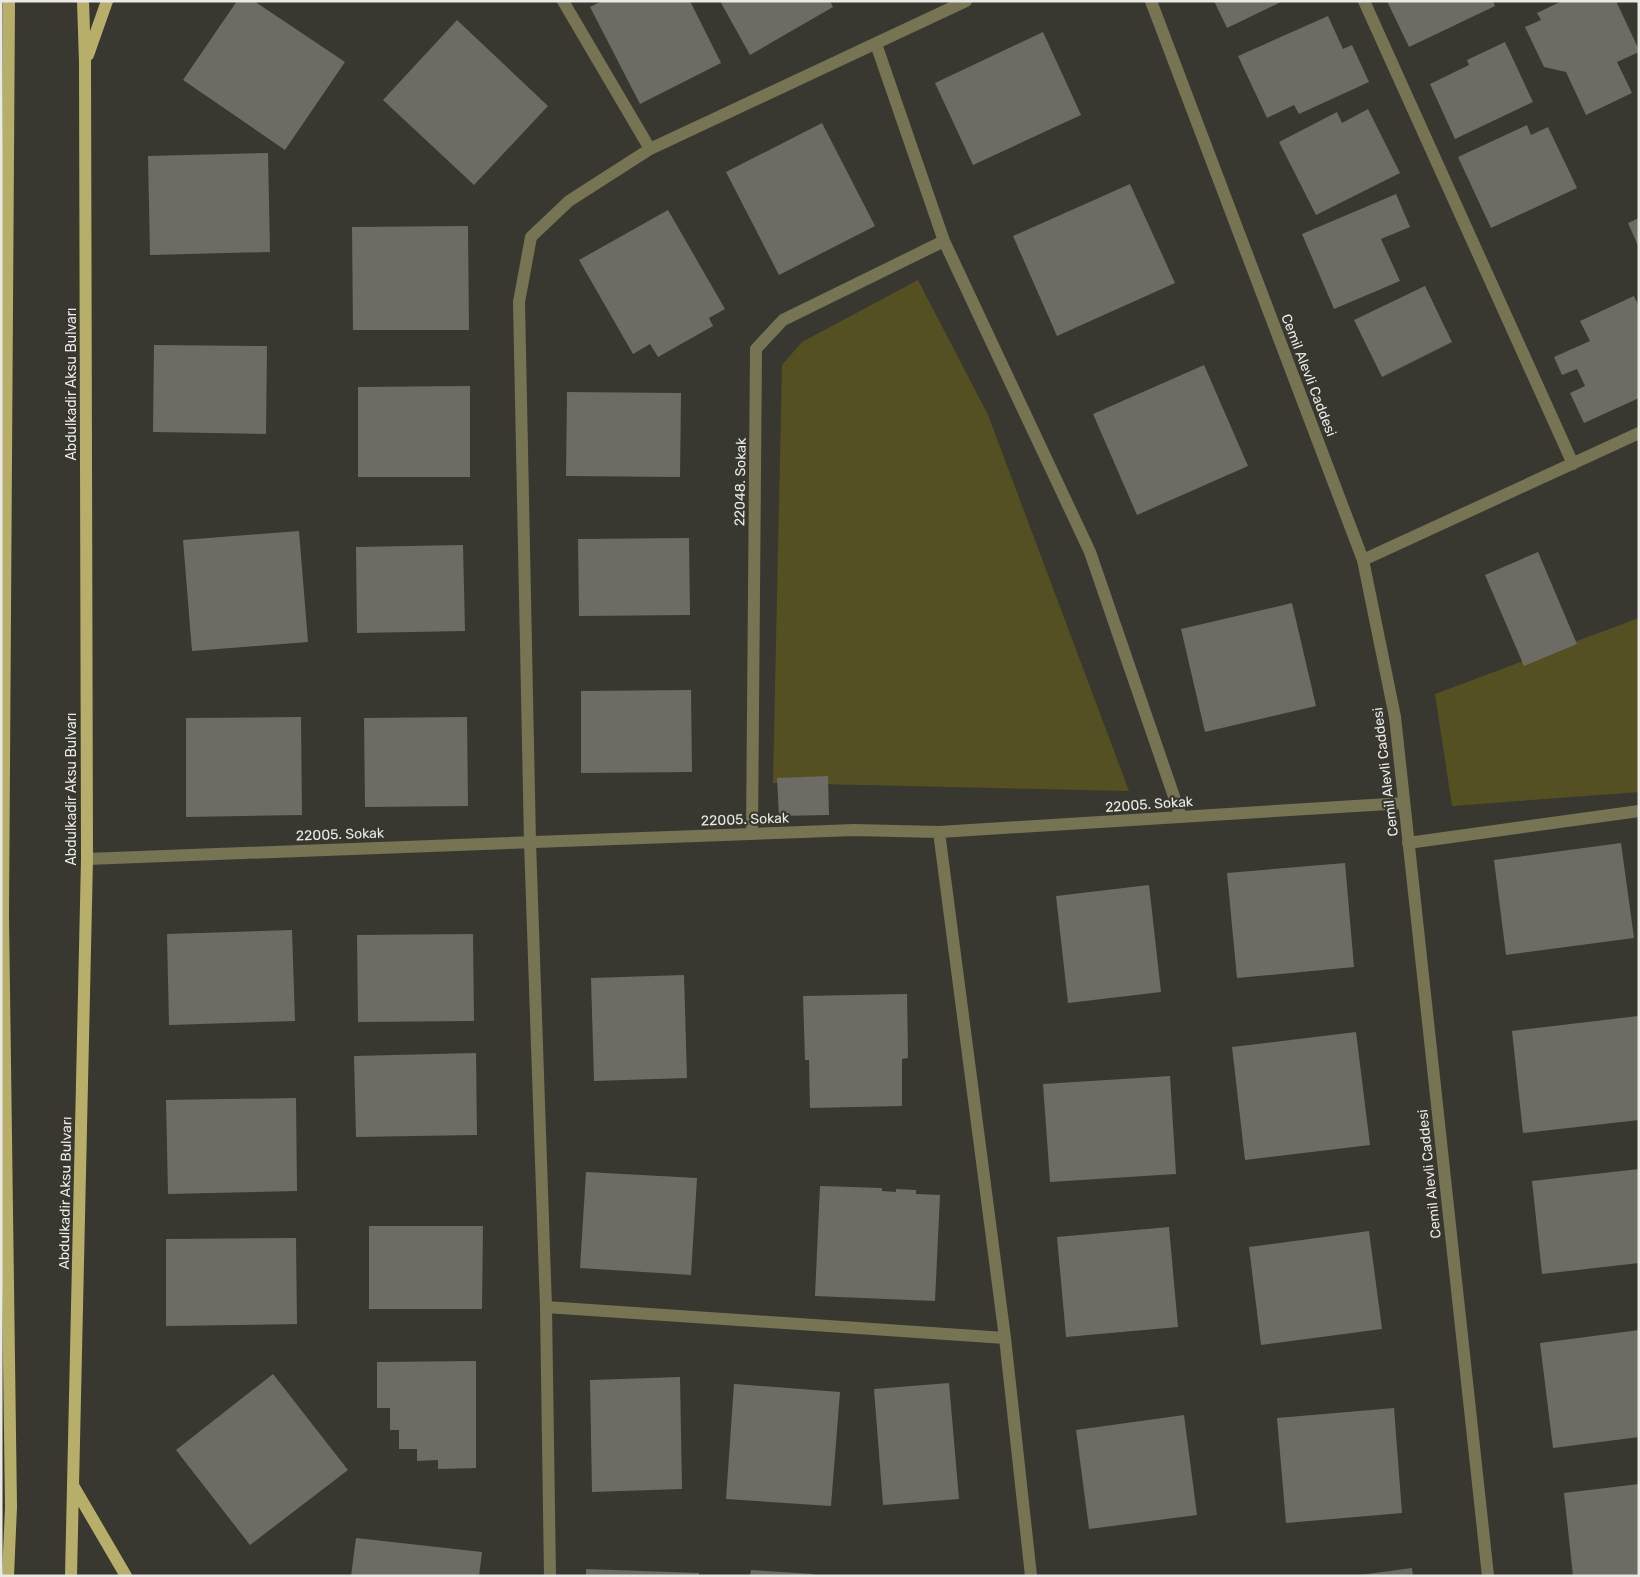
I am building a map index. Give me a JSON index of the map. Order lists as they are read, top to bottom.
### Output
{
  "streets": {
    "main road": ["Abdulkadir Aksu Bulvarı"],
    "street": ["Cemil Alevli Caddesi", "22048. Sokak", "22005. Sokak"]
  },
  "crossings": [
    ["Cemil Alevli Caddesi", "22005. Sokak"],
    ["Abdulkadir Aksu Bulvarı", "22005. Sokak"],
    ["22048. Sokak", "22005. Sokak"]
  ]
}
